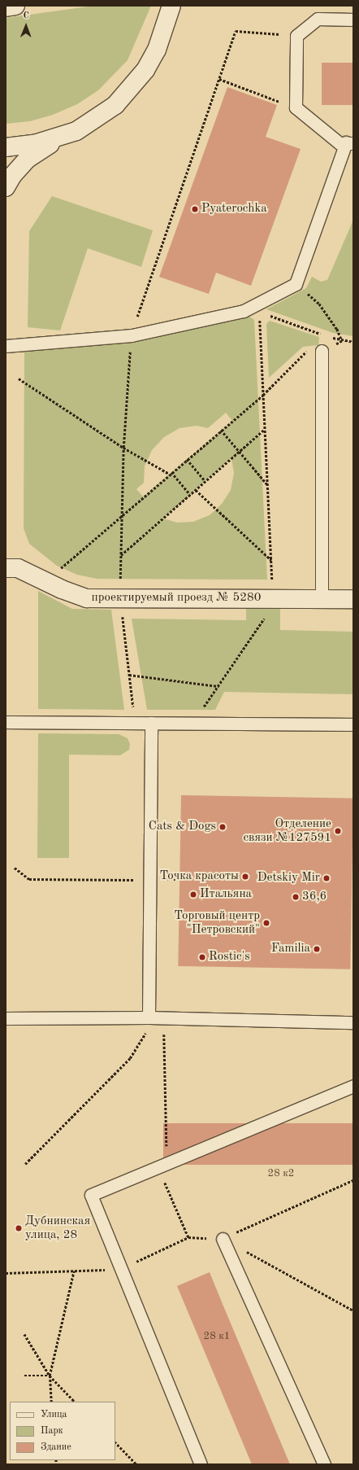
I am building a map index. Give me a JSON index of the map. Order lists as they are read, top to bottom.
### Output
{
  "streets": {
    "street": ["проектируемый проезд № 5280"]
  },
  "places": [
    "Pyaterochka",
    "Cats & Dogs",
    "Отделение связи №127591",
    "Точка красоты",
    "Detskiy Mir",
    "Итальяна",
    "36,6",
    "Торговый центр \"Петровский\"",
    "Familia",
    "Rostic's",
    "Дубнинская улица, 28"
  ],
  "house_numbers": ["28 к2", "28 к1"],
  "legend": ["Улица", "Парк", "Здание"],
  "north": "top"
}
